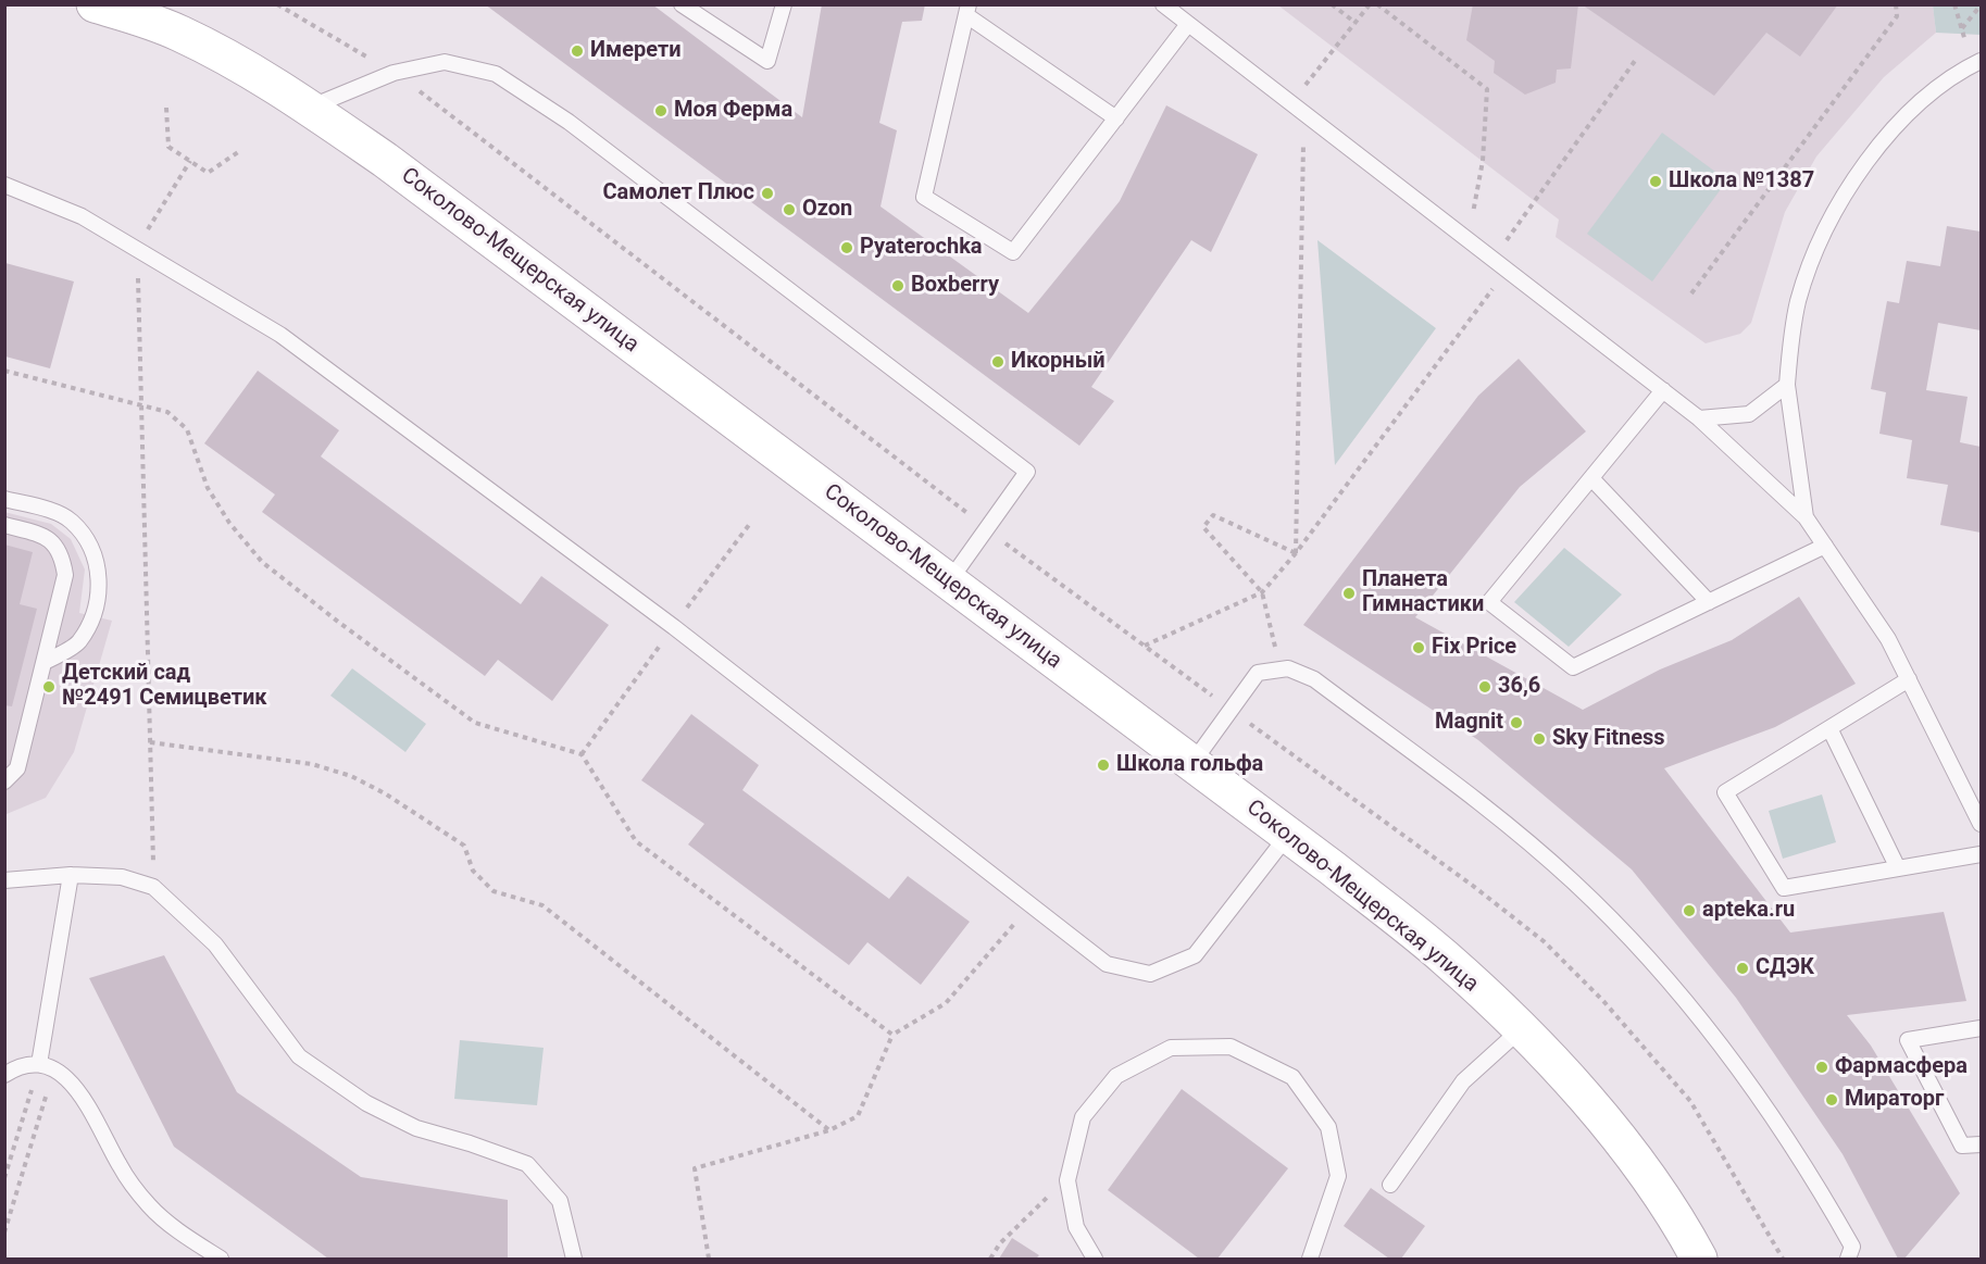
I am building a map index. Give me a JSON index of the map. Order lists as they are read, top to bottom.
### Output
{
  "streets": {
    "street": ["Соколово-Мещерская улица"]
  },
  "places": [
    "Имерети",
    "Моя Ферма",
    "Школа №1387",
    "Самолет Плюс",
    "Ozon",
    "Pyaterochka",
    "Boxberry",
    "Икорный",
    "Планета Гимнастики",
    "Fix Price",
    "Детский сад №2491 Семицветик",
    "36,6",
    "Magnit",
    "Sky Fitness",
    "Школа гольфа",
    "apteka.ru",
    "СДЭК",
    "Фармасфера",
    "Мираторг"
  ]
}
